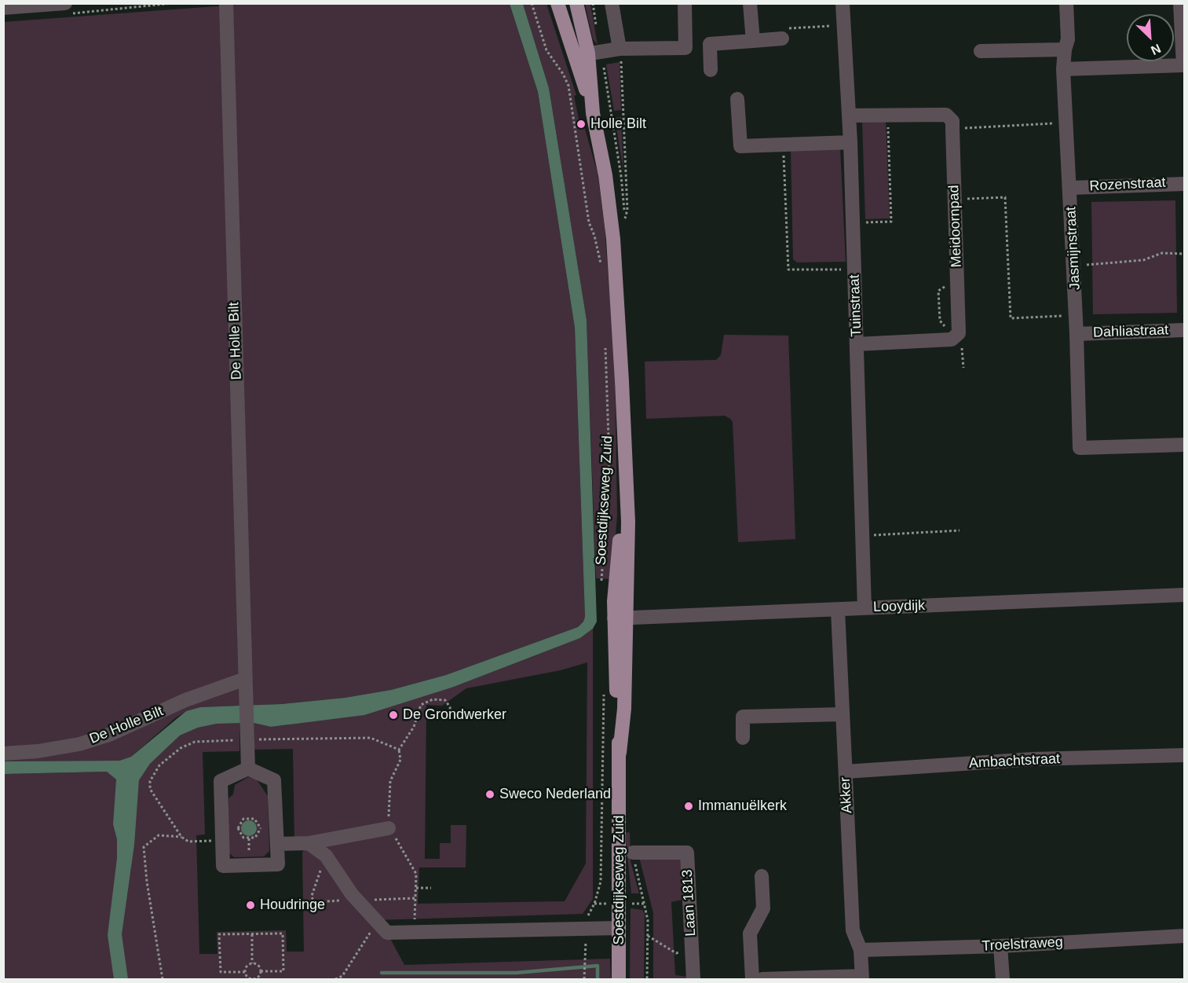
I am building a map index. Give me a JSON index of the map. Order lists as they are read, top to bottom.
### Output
{
  "streets": {
    "main road": ["Soestdijkseweg Zuid"],
    "street": [
      "Rozenstraat",
      "Meidoornpad",
      "Jasmijnstraat",
      "Tuinstraat",
      "Dahliastraat",
      "De Holle Bilt",
      "Looydijk",
      "Ambachtstraat",
      "Akker",
      "Laan 1813",
      "Troelstraweg"
    ]
  },
  "crossings": [
    ["Rozenstraat", "Jasmijnstraat"],
    ["Meidoornpad", "Tuinstraat"],
    ["Jasmijnstraat", "Dahliastraat"],
    ["Tuinstraat", "Looydijk"],
    ["Soestdijkseweg Zuid", "Looydijk"],
    ["Soestdijkseweg Zuid", "Laan 1813"],
    ["Looydijk", "Akker"],
    ["Ambachtstraat", "Akker"],
    ["Akker", "Troelstraweg"]
  ],
  "places": [
    "Holle Bilt",
    "De Grondwerker",
    "Sweco Nederland",
    "Immanuëlkerk",
    "Houdringe"
  ],
  "north": "bottom right"
}
